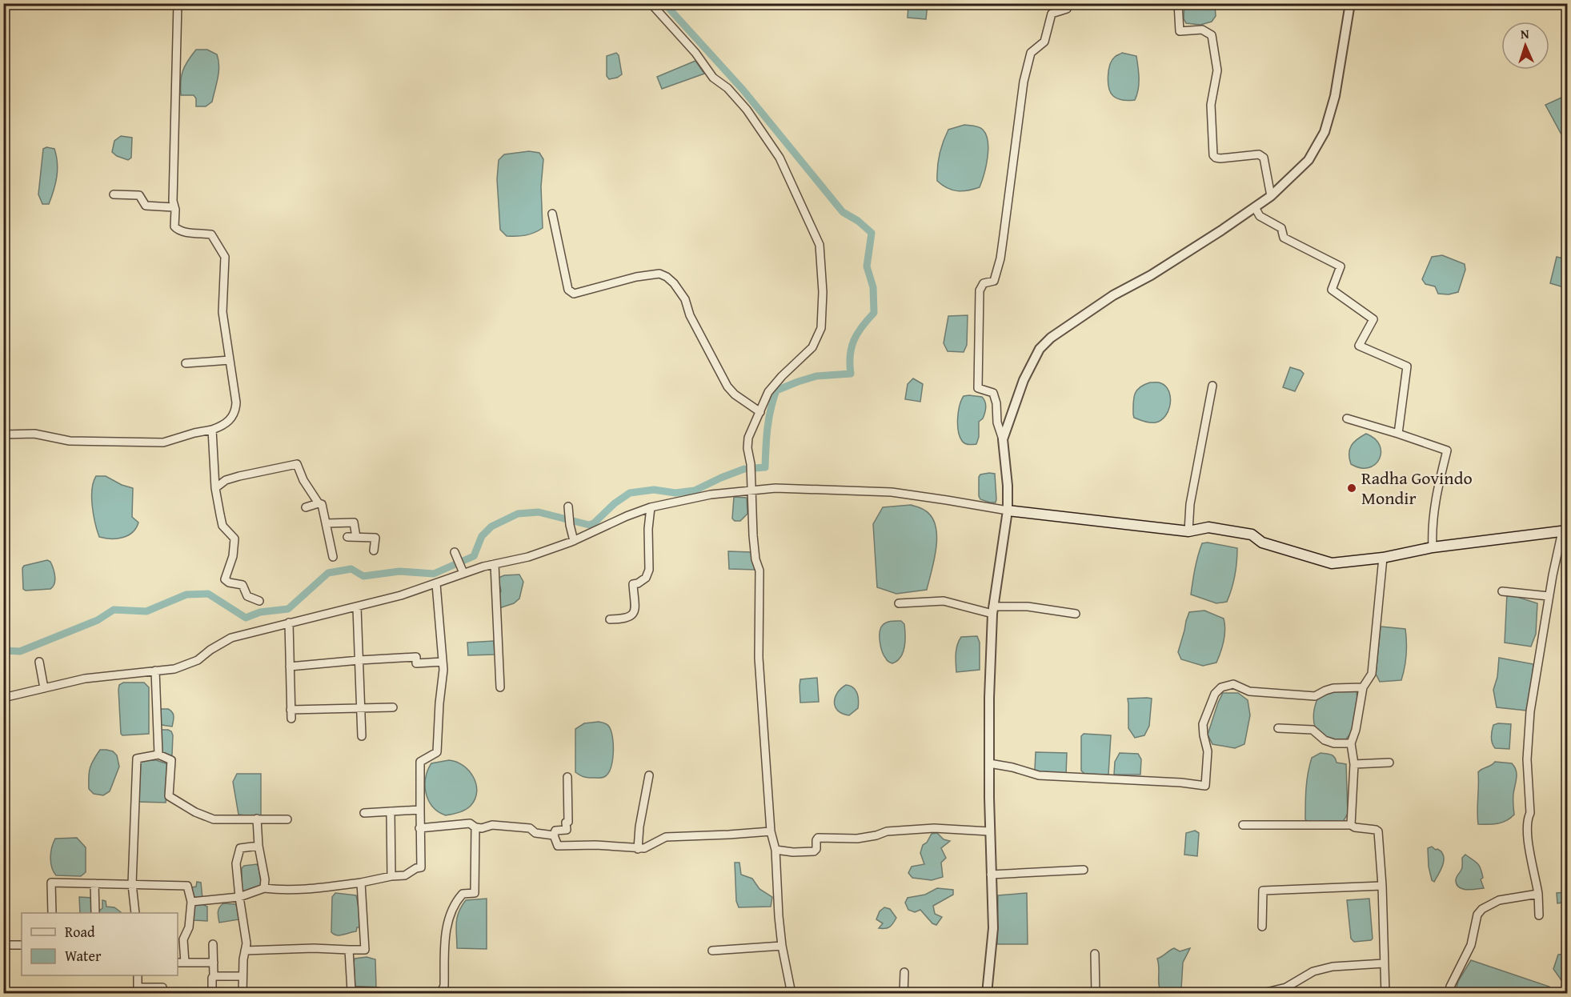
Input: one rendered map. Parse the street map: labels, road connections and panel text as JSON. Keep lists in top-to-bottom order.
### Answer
{
  "places": ["Radha Govindo Mondir"],
  "legend": ["Road", "Water"],
  "north": "top"
}
